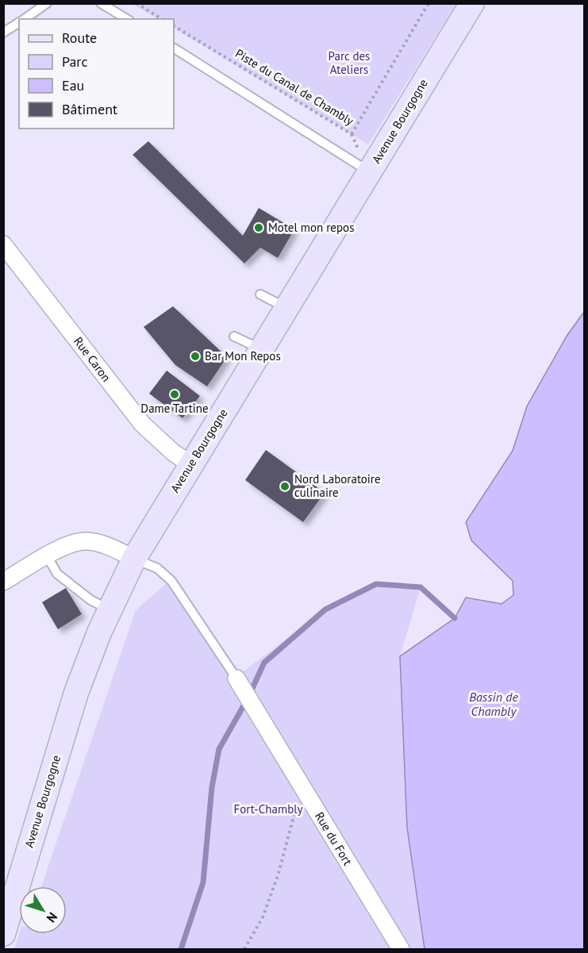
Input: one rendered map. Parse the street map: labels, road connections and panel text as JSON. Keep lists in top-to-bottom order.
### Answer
{
  "streets": {
    "street": ["Avenue Bourgogne", "Rue Caron", "Rue du Fort"],
    "path": ["Piste du Canal de Chambly"]
  },
  "crossings": [
    ["Avenue Bourgogne", "Rue Caron"]
  ],
  "water": ["Bassin de Chambly"],
  "parks": ["Parc des Ateliers", "Fort-Chambly"],
  "places": [
    "Motel mon repos",
    "Bar Mon Repos",
    "Dame Tartine",
    "Nord Laboratoire culinaire"
  ],
  "legend": [
    "Route",
    "Parc",
    "Eau",
    "Bâtiment"
  ],
  "north": "bottom right"
}
